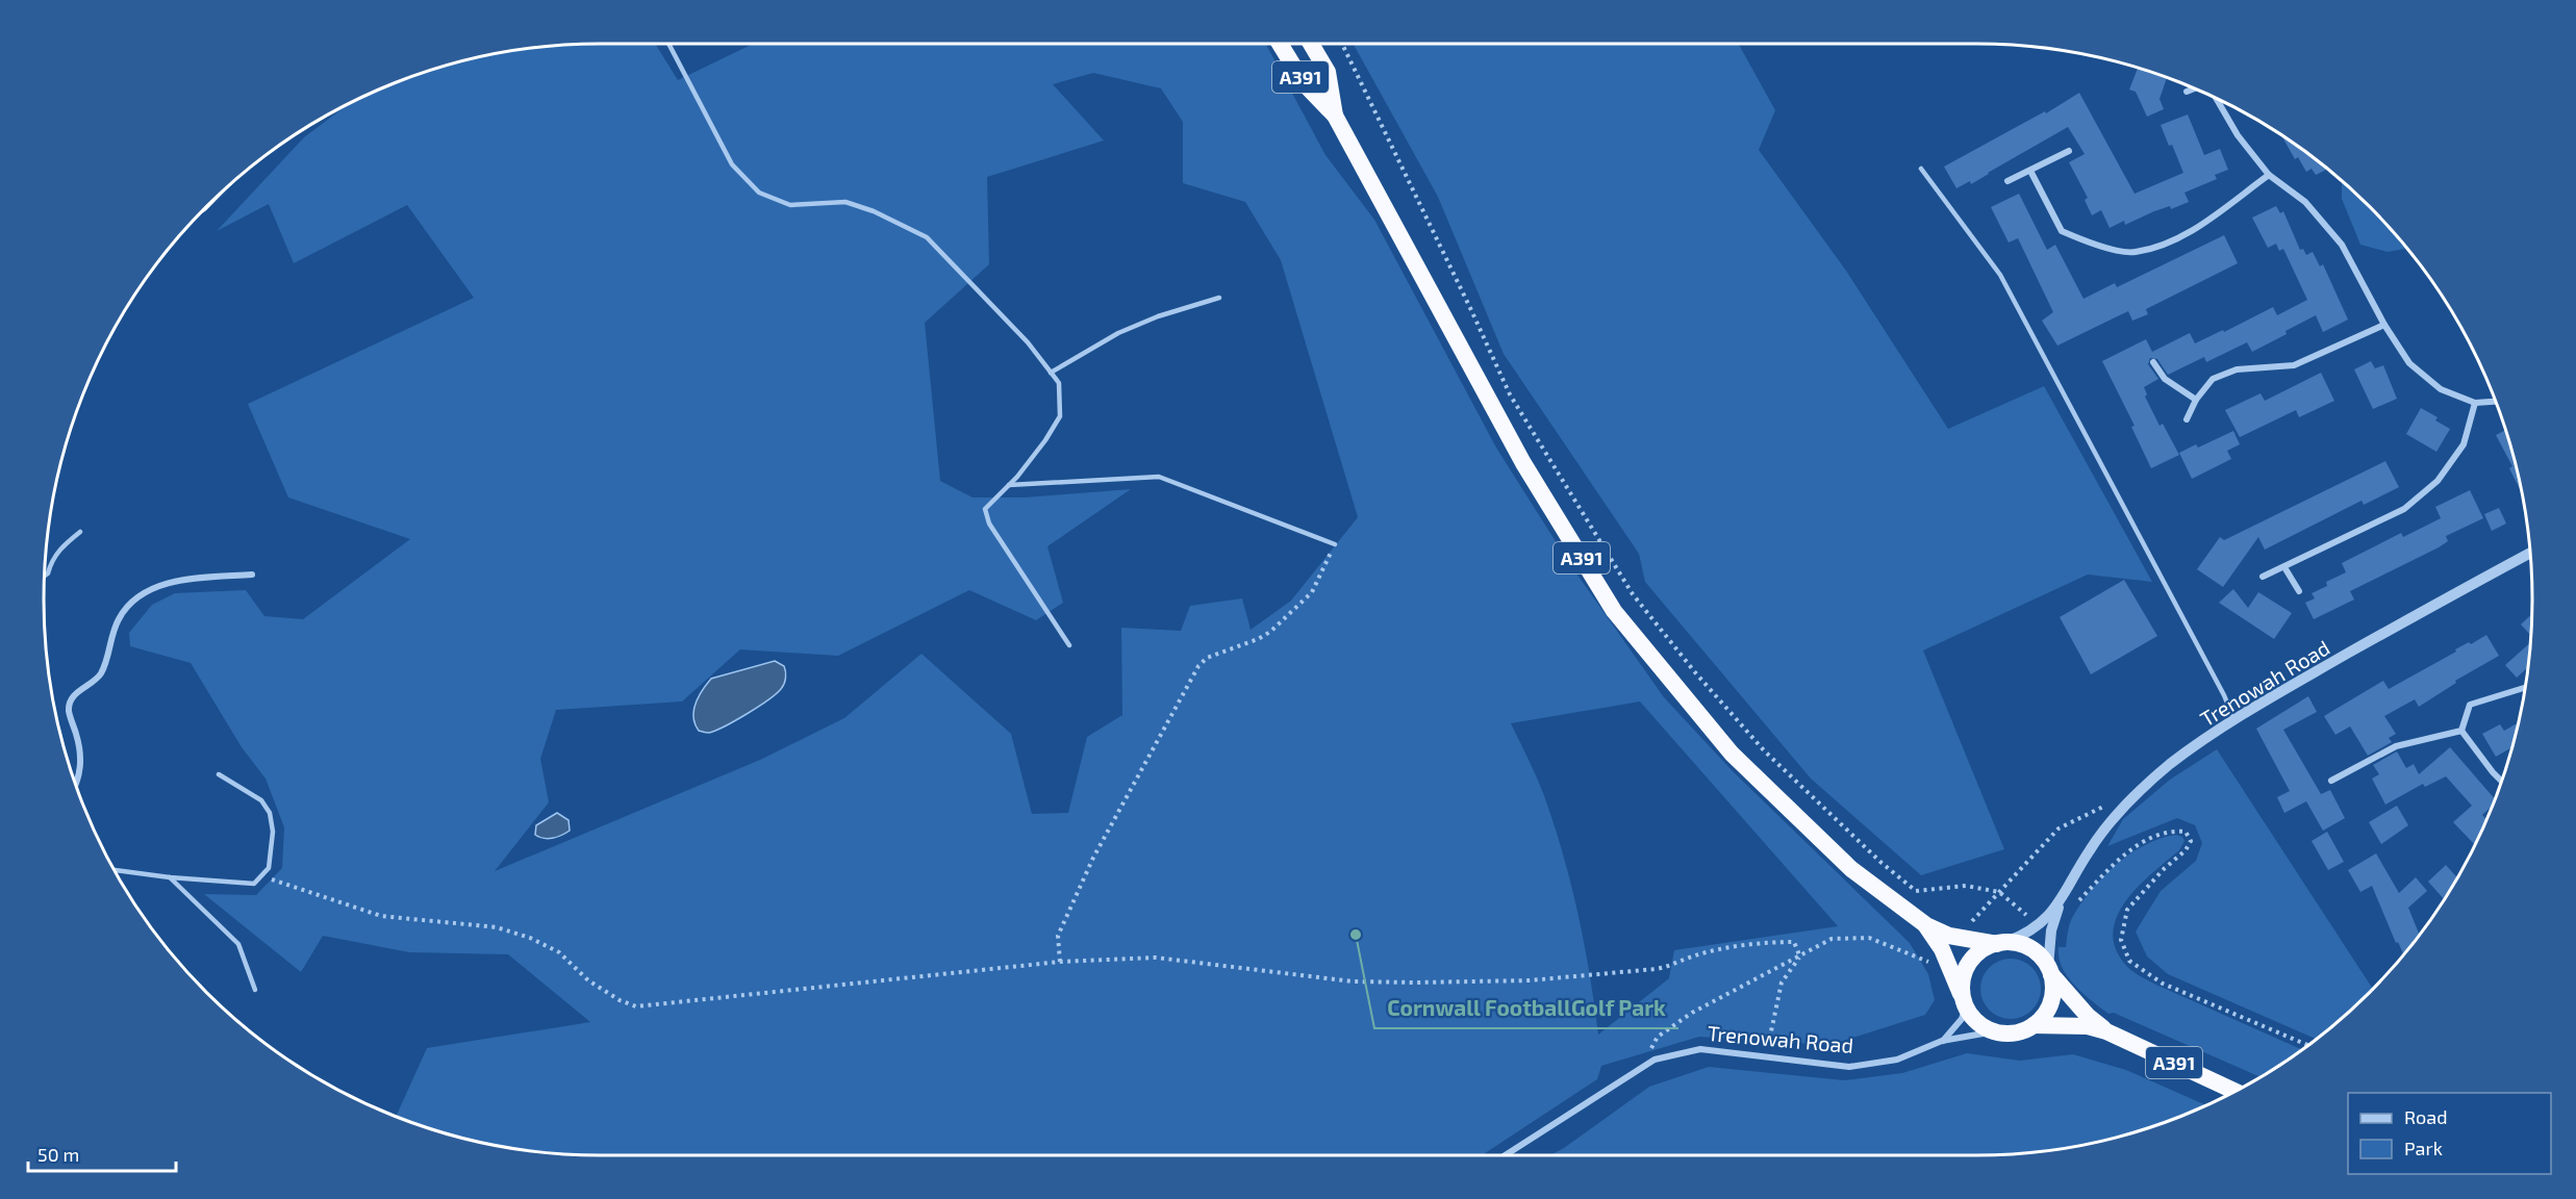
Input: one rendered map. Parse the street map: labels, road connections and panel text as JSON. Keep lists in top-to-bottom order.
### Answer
{
  "streets": {
    "highway": ["A391"],
    "street": ["Trenowah Road"]
  },
  "crossings": [
    ["A391", "Trenowah Road"]
  ],
  "places": ["Cornwall FootballGolf Park"],
  "legend": ["Road", "Park"],
  "scale_bar": "50 m"
}
